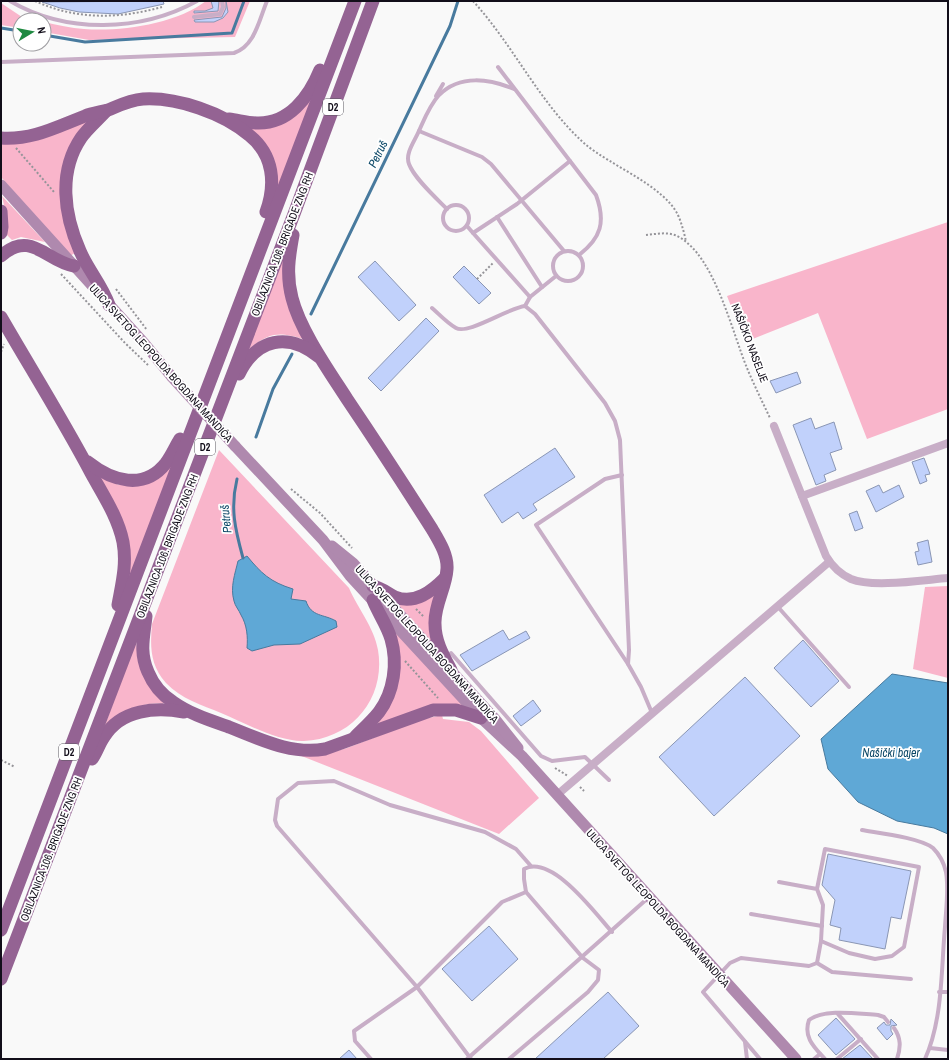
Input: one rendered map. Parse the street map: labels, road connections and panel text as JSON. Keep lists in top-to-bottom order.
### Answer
{
  "streets": {
    "highway": ["D2", "OBILAZNICA 106. BRIGADE ZNG RH"],
    "main road": ["ULICA SVETOG LEOPOLDA BOGDANA MANDIĆA"],
    "path": ["NAŠIČKO NASELJE"]
  },
  "water": ["Petruš", "Našički bajer"],
  "north": "right"
}
